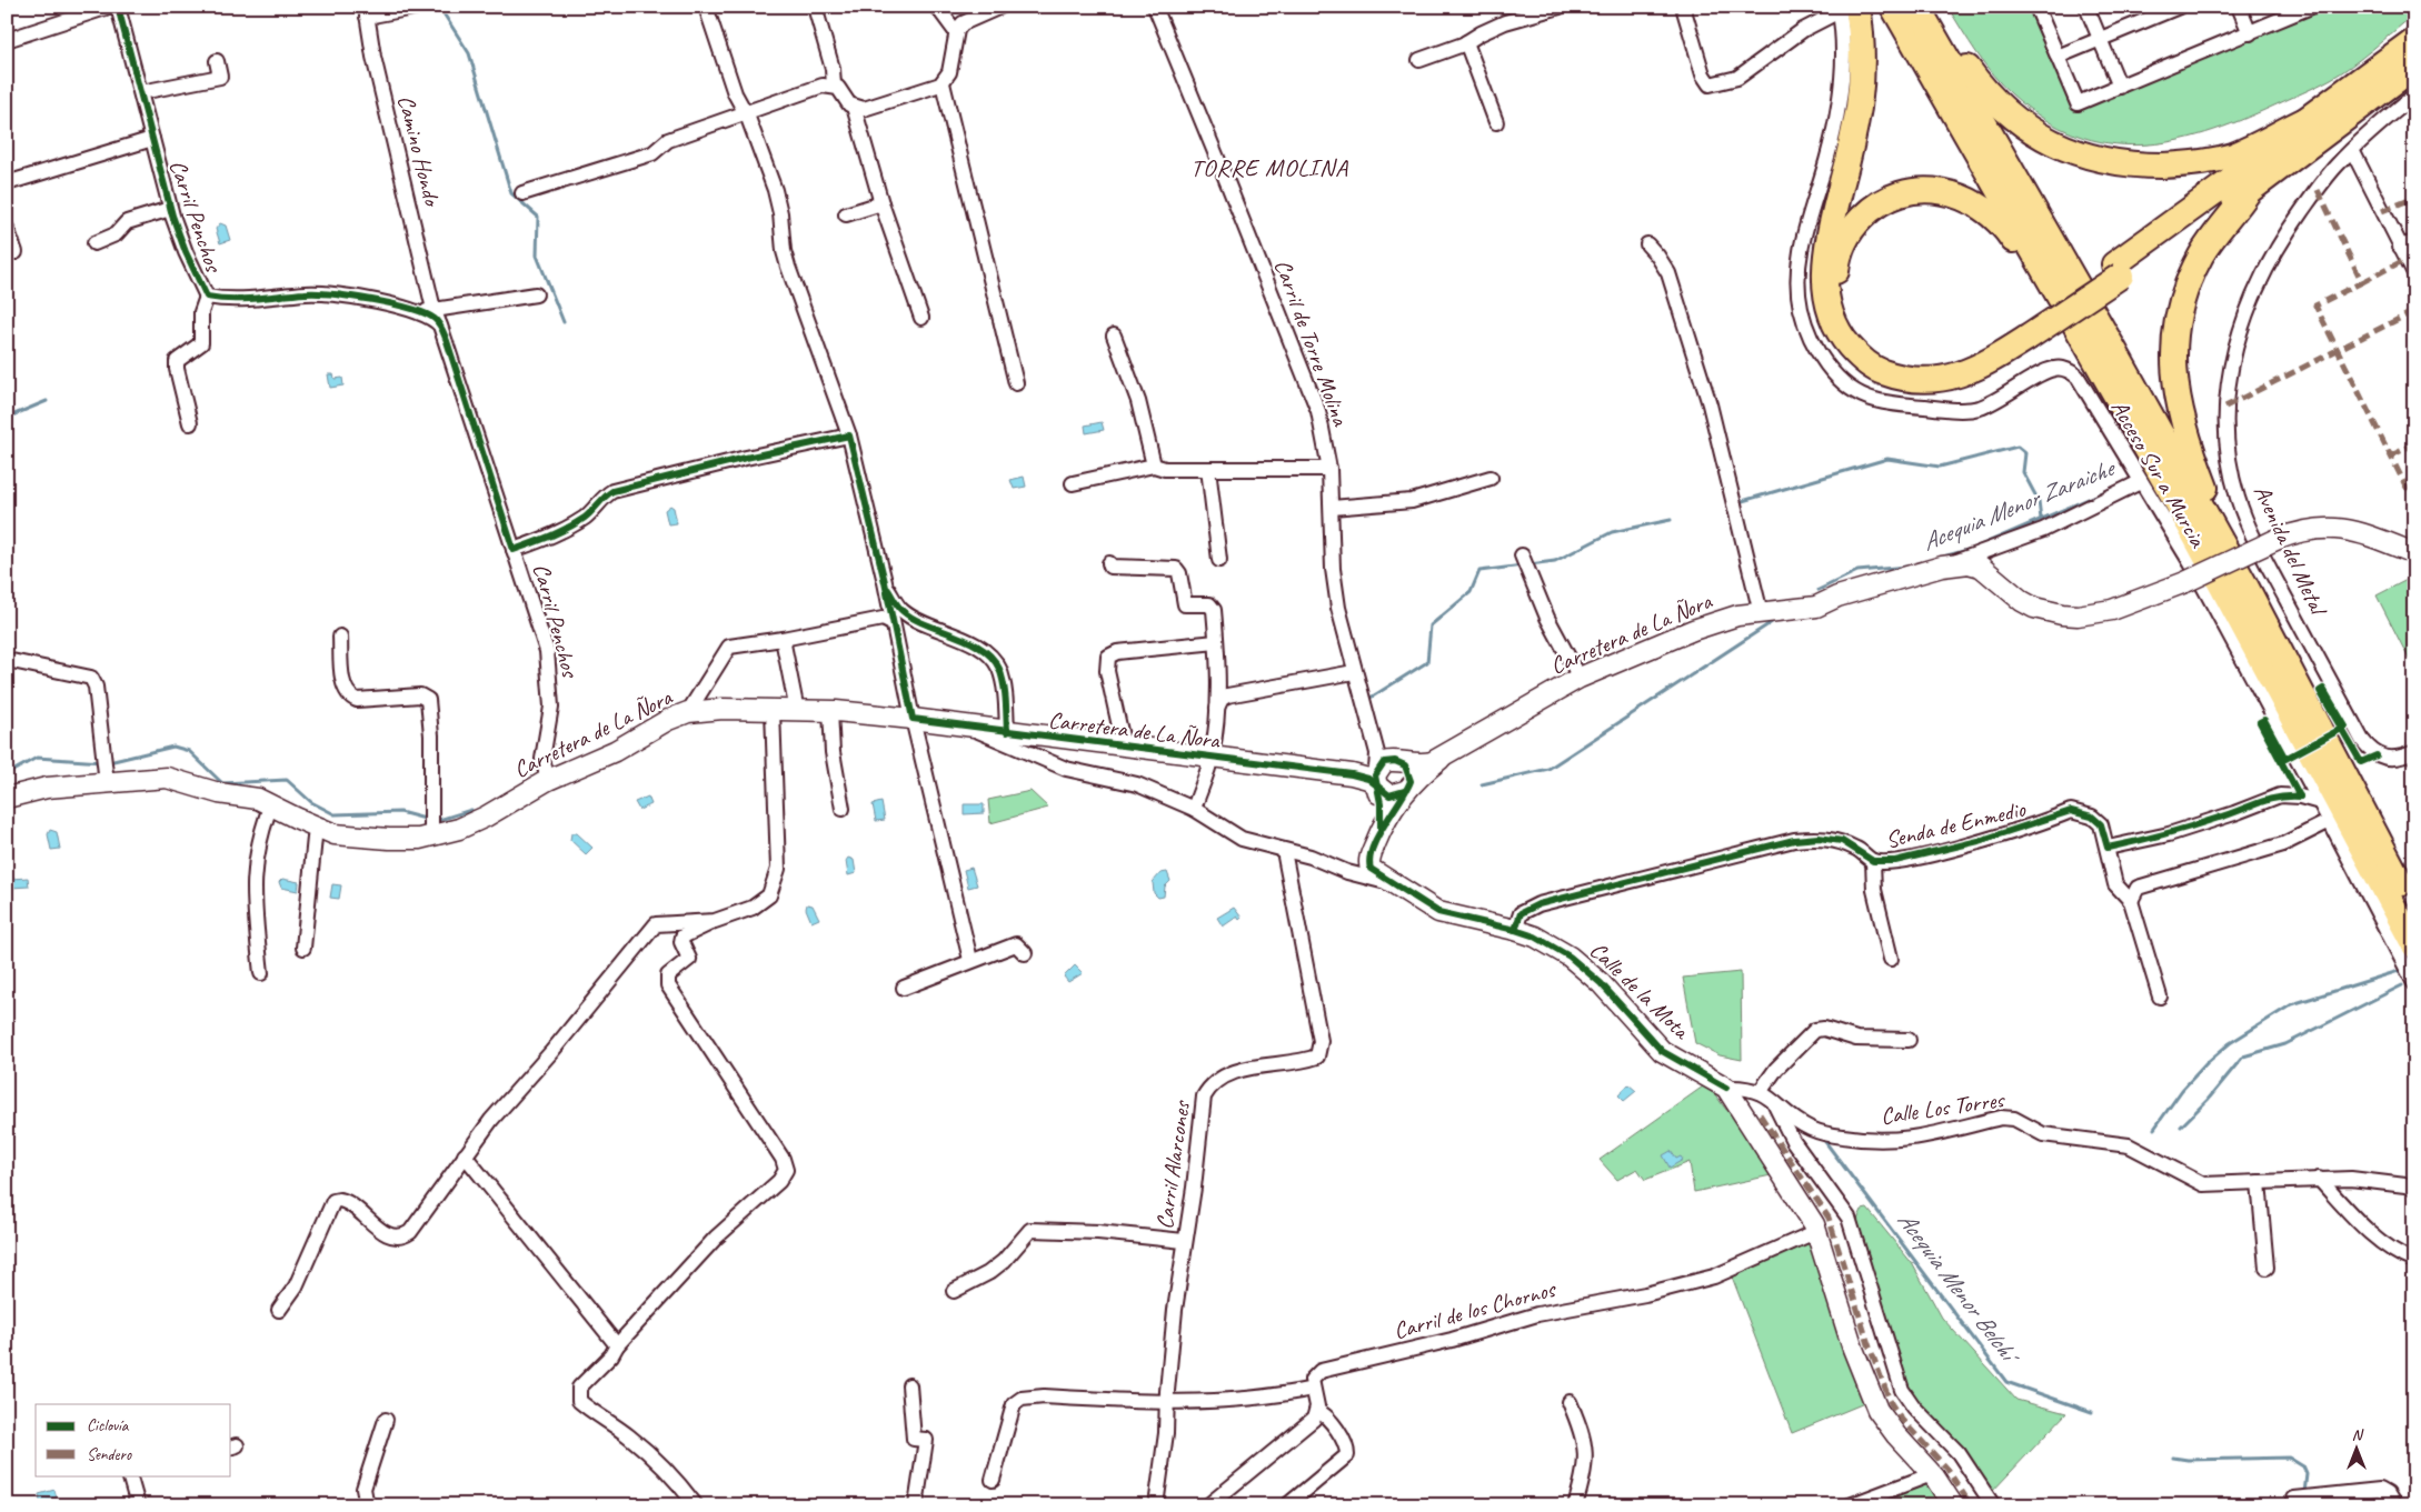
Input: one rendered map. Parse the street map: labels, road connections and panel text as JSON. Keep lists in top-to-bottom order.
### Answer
{
  "streets": {
    "highway": ["Acceso Sur a Murcia"],
    "main road": ["Carretera de La Ñora", "Calle de la Mota"],
    "street": [
      "Camino Hondo",
      "Carril Penchos",
      "Carril de Torre Molina",
      "Avenida del Metal",
      "Senda de Enmedio",
      "Calle Los Torres",
      "Carril Alarcones",
      "Carril de los Chornos"
    ]
  },
  "crossings": [
    ["Camino Hondo", "Carril Penchos"],
    ["Carril Penchos", "Carretera de La Ñora"],
    ["Carril de Torre Molina", "Carretera de La Ñora"],
    ["Senda de Enmedio", "Calle de la Mota"]
  ],
  "districts": ["TORRE MOLINA"],
  "water": ["Acequia Menor Zaraiche", "Acequia Menor Belchí"],
  "legend": ["Ciclovía", "Sendero"],
  "north": "top"
}
